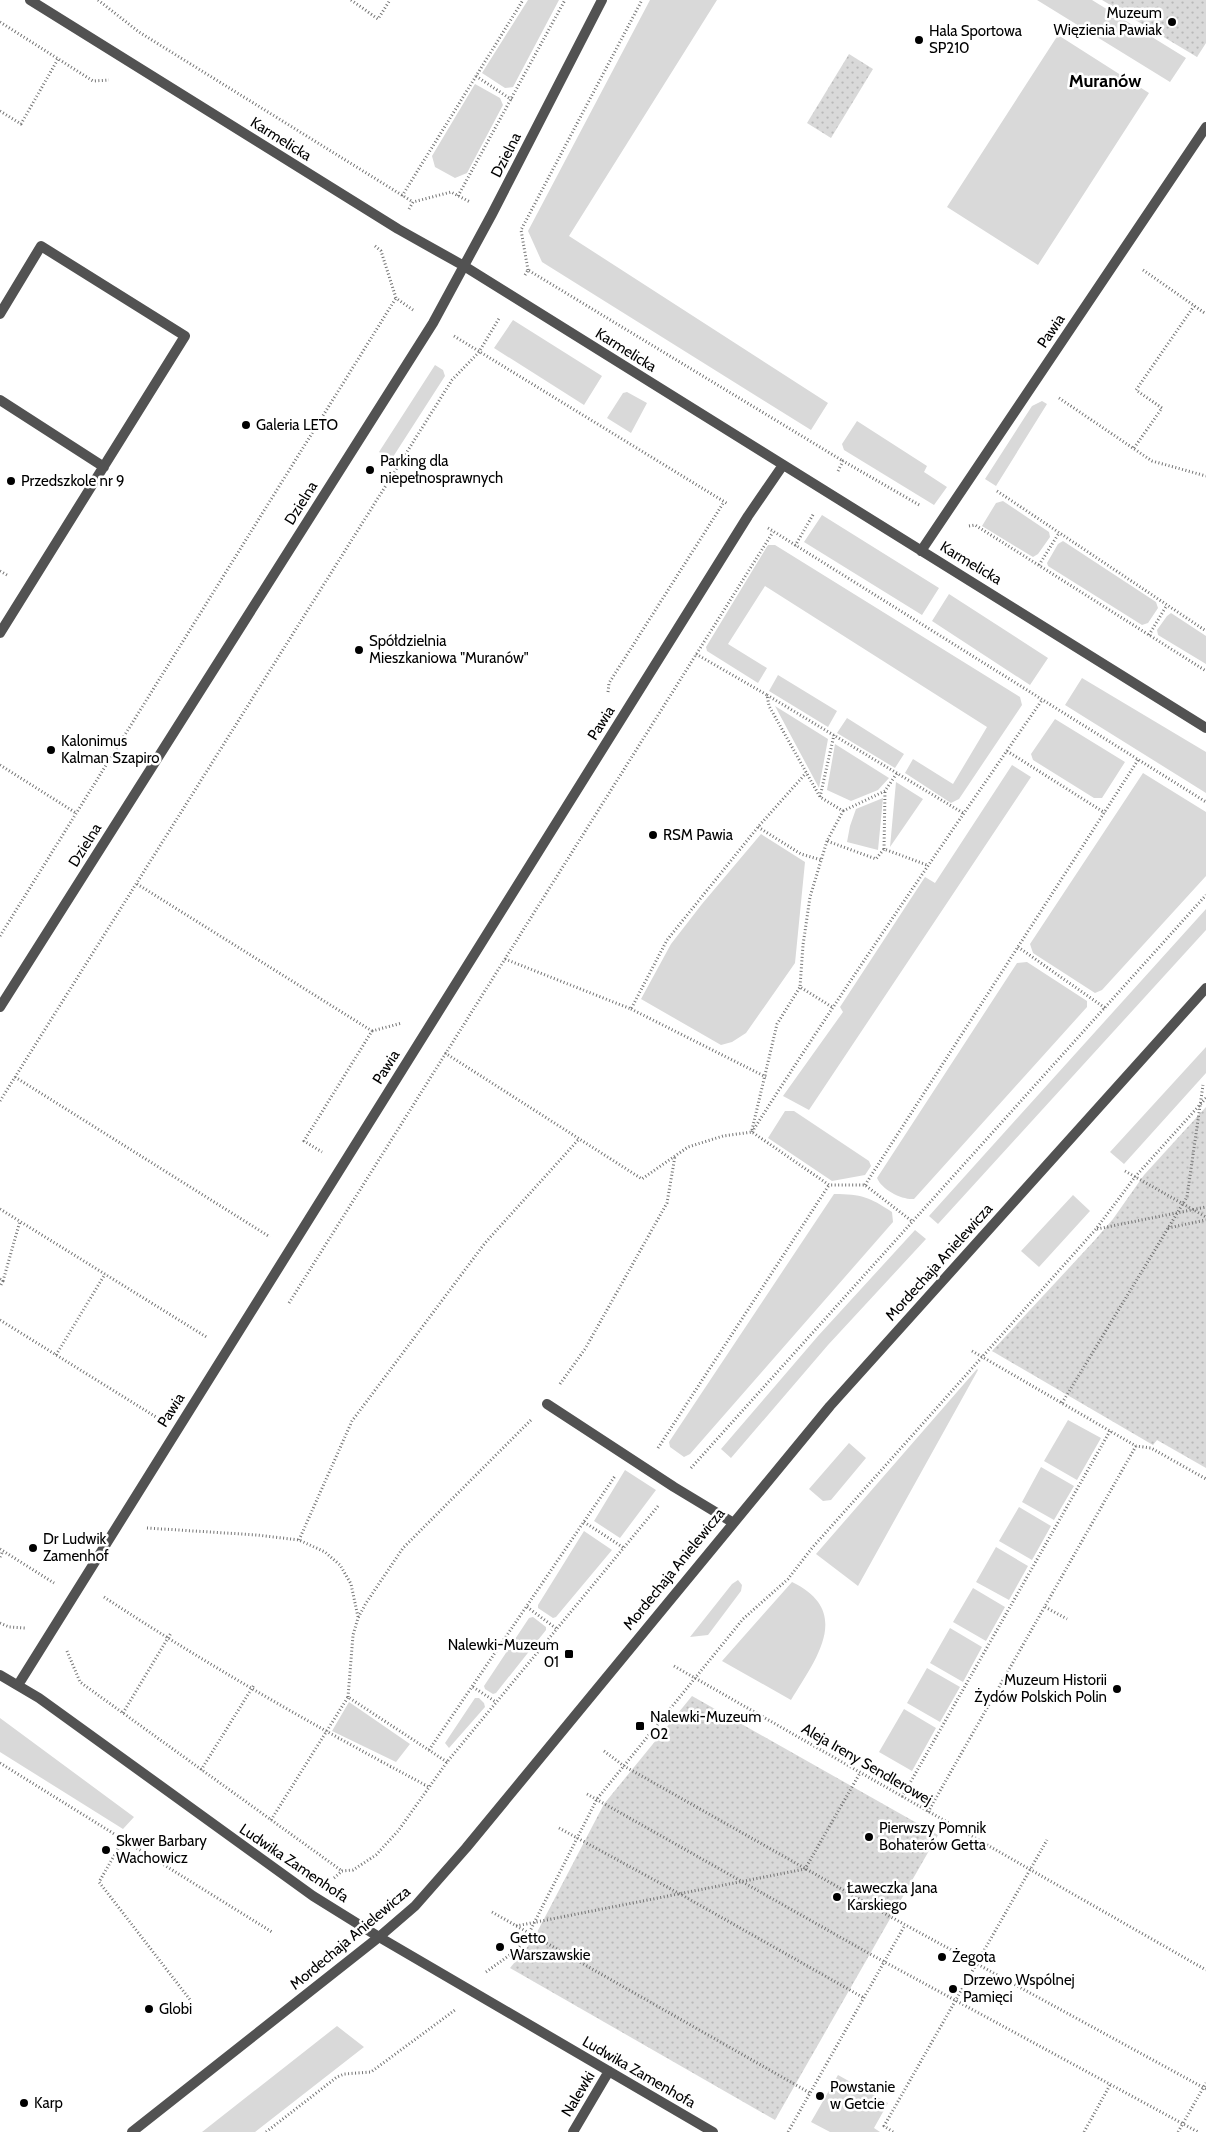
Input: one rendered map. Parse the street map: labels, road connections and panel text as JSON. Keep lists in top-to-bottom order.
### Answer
{
  "streets": {
    "street": [
      "Karmelicka",
      "Dzielna",
      "Pawia",
      "Mordechaja Anielewicza",
      "Ludwika Zamenhofa",
      "Nalewki"
    ],
    "path": ["Aleja Ireny Sendlerowej"]
  },
  "crossings": [
    ["Karmelicka", "Dzielna"],
    ["Karmelicka", "Pawia"],
    ["Pawia", "Ludwika Zamenhofa"],
    ["Mordechaja Anielewicza", "Ludwika Zamenhofa"],
    ["Ludwika Zamenhofa", "Nalewki"]
  ],
  "districts": ["Muranów"],
  "places": {
    "other": [
      "Muzeum Więzienia Pawiak",
      "Hala Sportowa SP210",
      "Galeria LETO",
      "Parking dla niepełnosprawnych",
      "Przedszkole nr 9",
      "Spółdzielnia Mieszkaniowa \"Muranów\"",
      "Kalonimus Kalman Szapiro",
      "RSM Pawia",
      "Dr Ludwik Zamenhof",
      "Muzeum Historii Żydów Polskich Polin",
      "Pierwszy Pomnik Bohaterów Getta",
      "Skwer Barbary Wachowicz",
      "Ławeczka Jana Karskiego",
      "Getto Warszawskie",
      "Żegota",
      "Drzewo Wspólnej Pamięci",
      "Globi",
      "Powstanie w Getcie",
      "Karp"
    ],
    "transit": ["Nalewki-Muzeum 01", "Nalewki-Muzeum 02"]
  }
}
